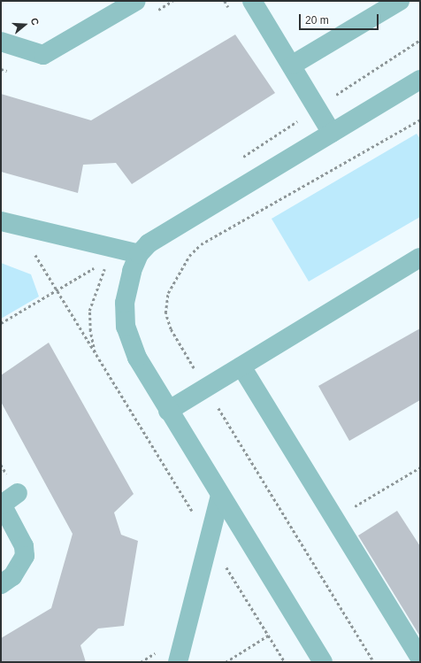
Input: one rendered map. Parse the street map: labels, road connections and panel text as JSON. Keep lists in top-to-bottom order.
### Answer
{
  "scale_bar": "20 m",
  "north": "right"
}
